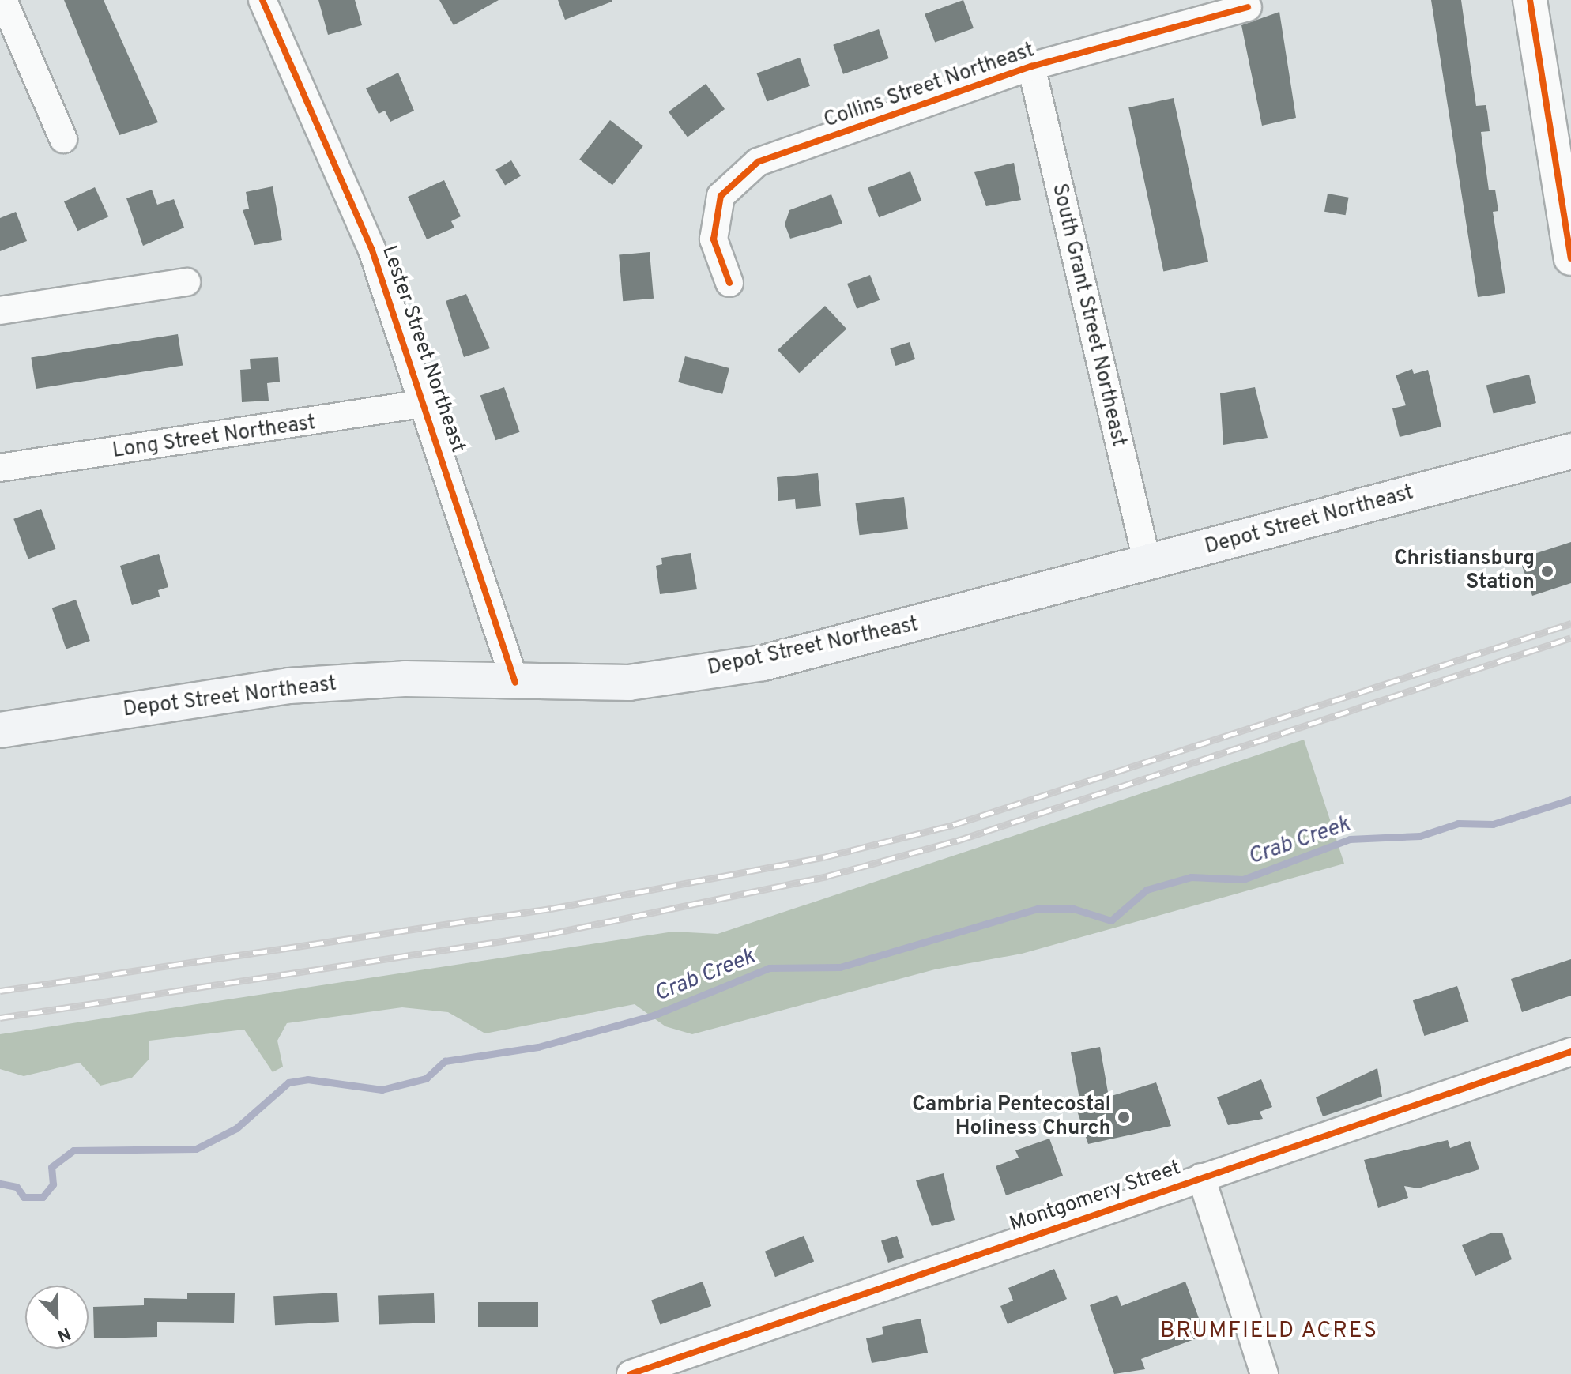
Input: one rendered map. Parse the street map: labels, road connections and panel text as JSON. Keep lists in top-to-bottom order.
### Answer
{
  "streets": {
    "main road": ["Depot Street Northeast"],
    "street": [
      "Collins Street Northeast",
      "South Grant Street Northeast",
      "Lester Street Northeast",
      "Long Street Northeast",
      "Montgomery Street"
    ]
  },
  "crossings": [
    ["Collins Street Northeast", "South Grant Street Northeast"],
    ["South Grant Street Northeast", "Depot Street Northeast"],
    ["Lester Street Northeast", "Long Street Northeast"],
    ["Lester Street Northeast", "Depot Street Northeast"]
  ],
  "districts": ["BRUMFIELD ACRES"],
  "water": ["Crab Creek"],
  "places": ["Christiansburg Station", "Cambria Pentecostal Holiness Church"],
  "north": "bottom"
}
